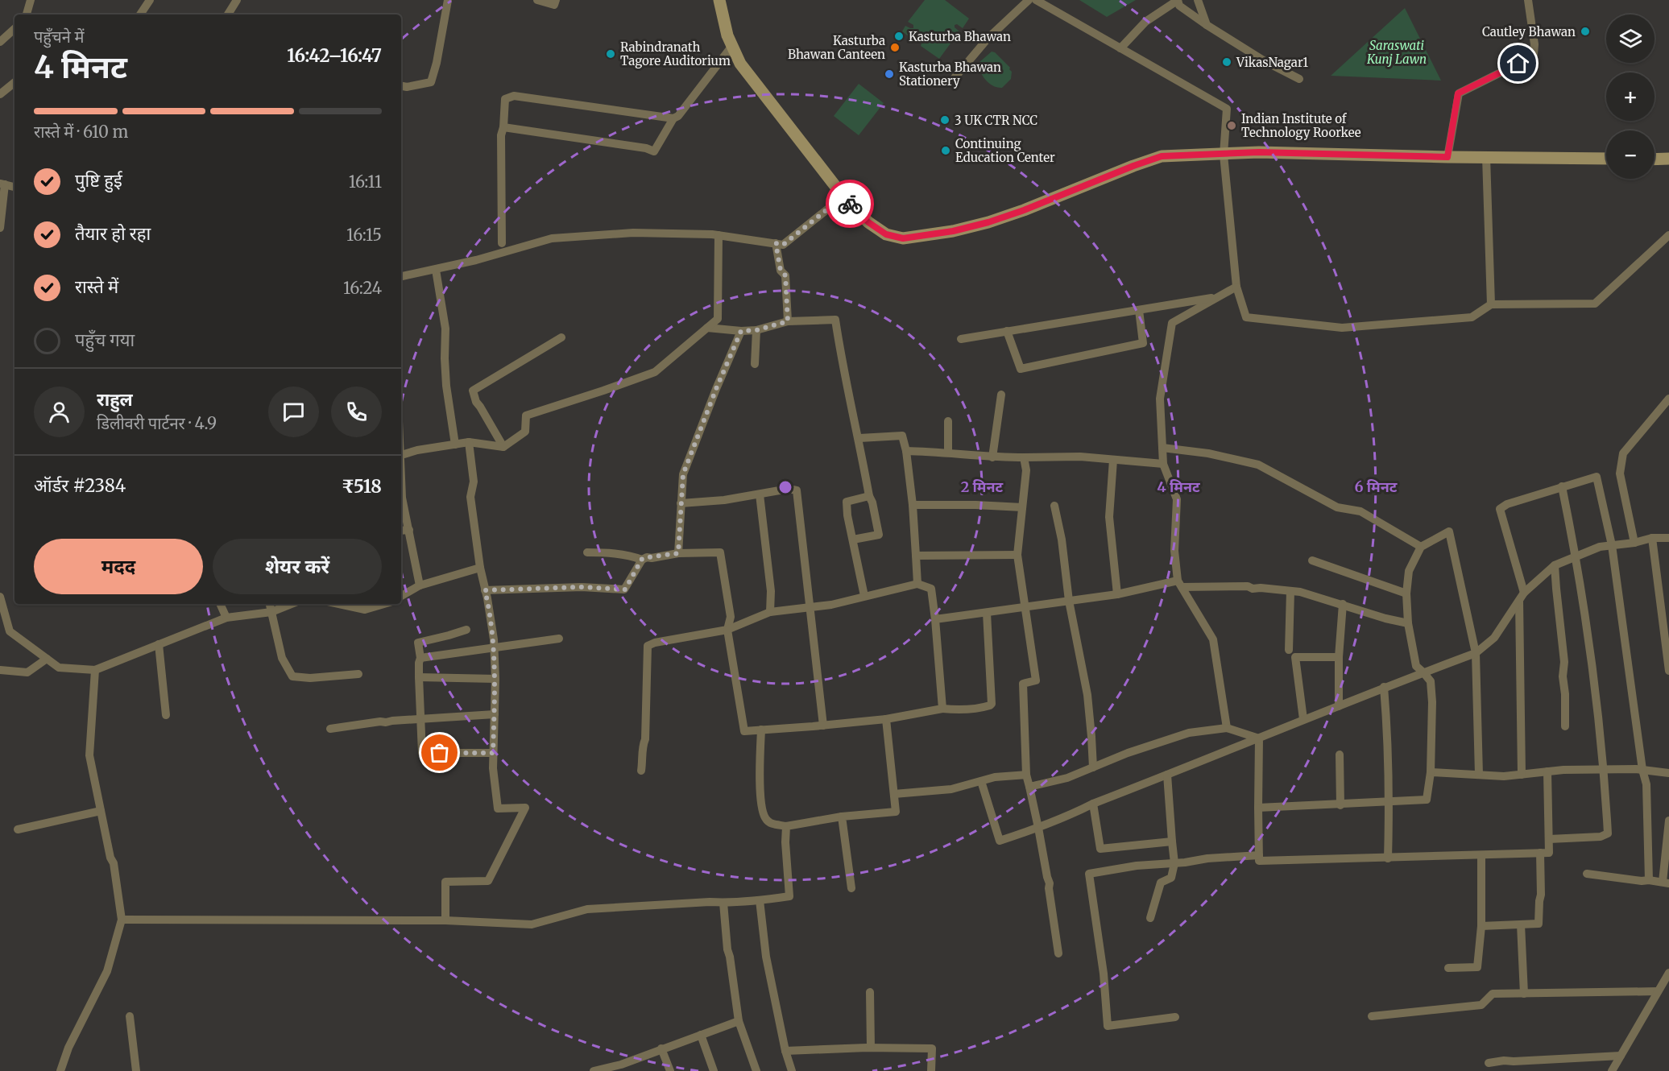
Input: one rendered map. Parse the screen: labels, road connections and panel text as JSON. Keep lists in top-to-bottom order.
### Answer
{
  "parks": ["Saraswati Kunj Lawn"],
  "places": [
    "Cautley Bhawan",
    "Kasturba Bhawan",
    "Kasturba Bhawan Canteen",
    "Rabindranath Tagore Auditorium",
    "VikasNagar1",
    "Kasturba Bhawan Stationery",
    "3 UK CTR NCC",
    "Indian Institute of Technology Roorkee",
    "Continuing Education Center"
  ],
  "page": {
    "map_buttons": ["+", "−"],
    "heading": ["4 मिनट", "पहुँचने में", "16:42–16:47"],
    "panel": [
      "राहुल",
      "डिलीवरी पार्टनर · 4.9",
      "ऑर्डर #2384",
      "₹518"
    ],
    "bar": "रास्ते में · 610 m",
    "list": [
      ["पुष्टि हुई", "16:11"],
      ["तैयार हो रहा", "16:15"],
      ["रास्ते में", "16:24"],
      "पहुँच गया"
    ],
    "buttons": ["मदद", "शेयर करें"]
  },
  "rings": ["2 मिनट", "4 मिनट", "6 मिनट"]
}
